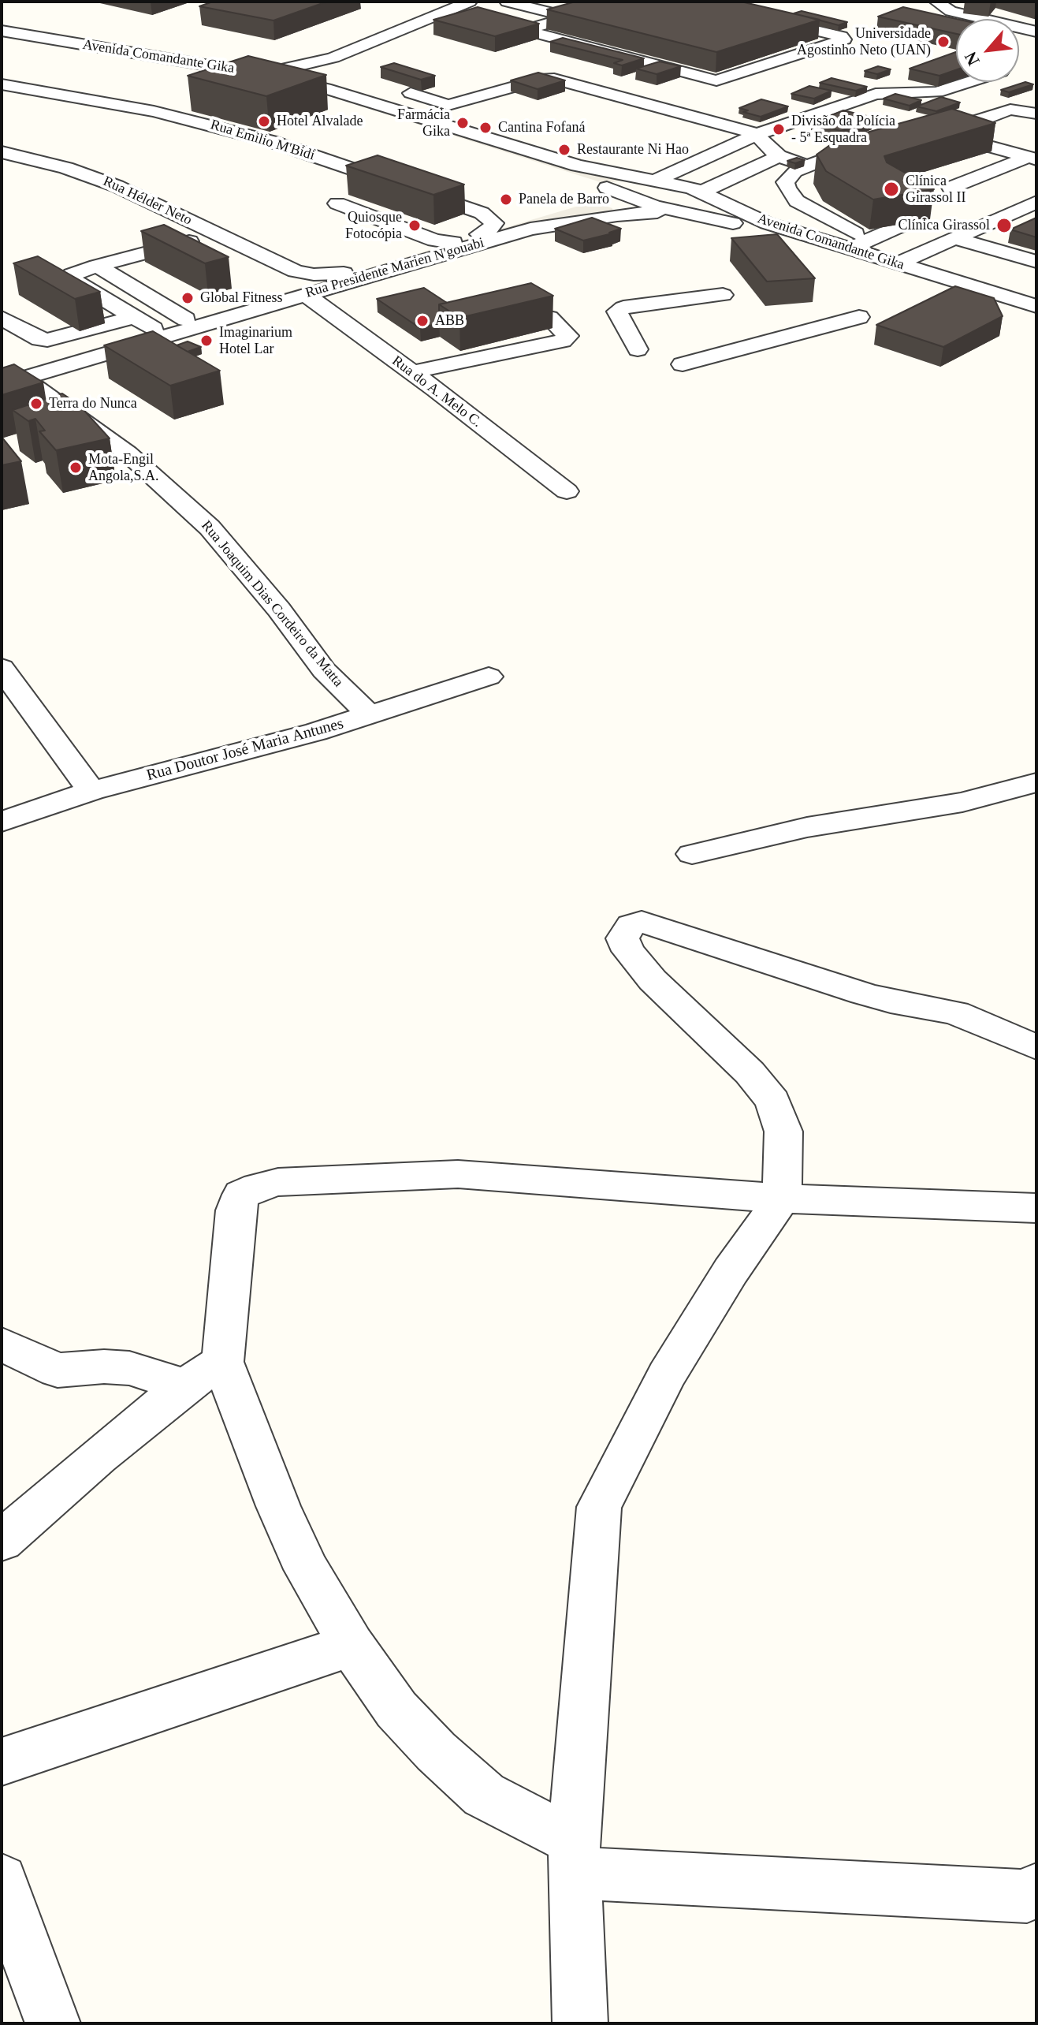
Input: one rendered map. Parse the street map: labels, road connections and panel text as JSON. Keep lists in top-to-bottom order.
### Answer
{
  "streets": {
    "street": [
      "Avenida Comandante Gika",
      "Rua Emilio M'Bidi",
      "Rua Hélder Neto",
      "Rua Presidente Marien N'gouabi",
      "Rua do A. Melo C.",
      "Rua Joaquim Dias Cordeiro da Matta",
      "Rua Doutor José Maria Antunes"
    ]
  },
  "crossings": [
    ["Avenida Comandante Gika", "Rua Presidente Marien N'gouabi"],
    ["Rua Emilio M'Bidi", "Rua Presidente Marien N'gouabi"],
    ["Rua Hélder Neto", "Rua Presidente Marien N'gouabi"],
    ["Rua Presidente Marien N'gouabi", "Rua do A. Melo C."],
    ["Rua Presidente Marien N'gouabi", "Rua Joaquim Dias Cordeiro da Matta"],
    ["Rua Joaquim Dias Cordeiro da Matta", "Rua Doutor José Maria Antunes"]
  ],
  "places": [
    "Universidade Agostinho Neto (UAN)",
    "Hotel Alvalade",
    "Farmácia Gika",
    "Cantina Fofaná",
    "Divisão da Polícia - 5ª Esquadra",
    "Restaurante Ni Hao",
    "Clínica Girassol II",
    "Panela de Barro",
    "Quiosque Fotocópia",
    "Clínica Girassol",
    "Global Fitness",
    "ABB",
    "Imaginarium Hotel Lar",
    "Terra do Nunca",
    "Mota-Engil Angola,S.A."
  ],
  "north": "bottom left"
}
